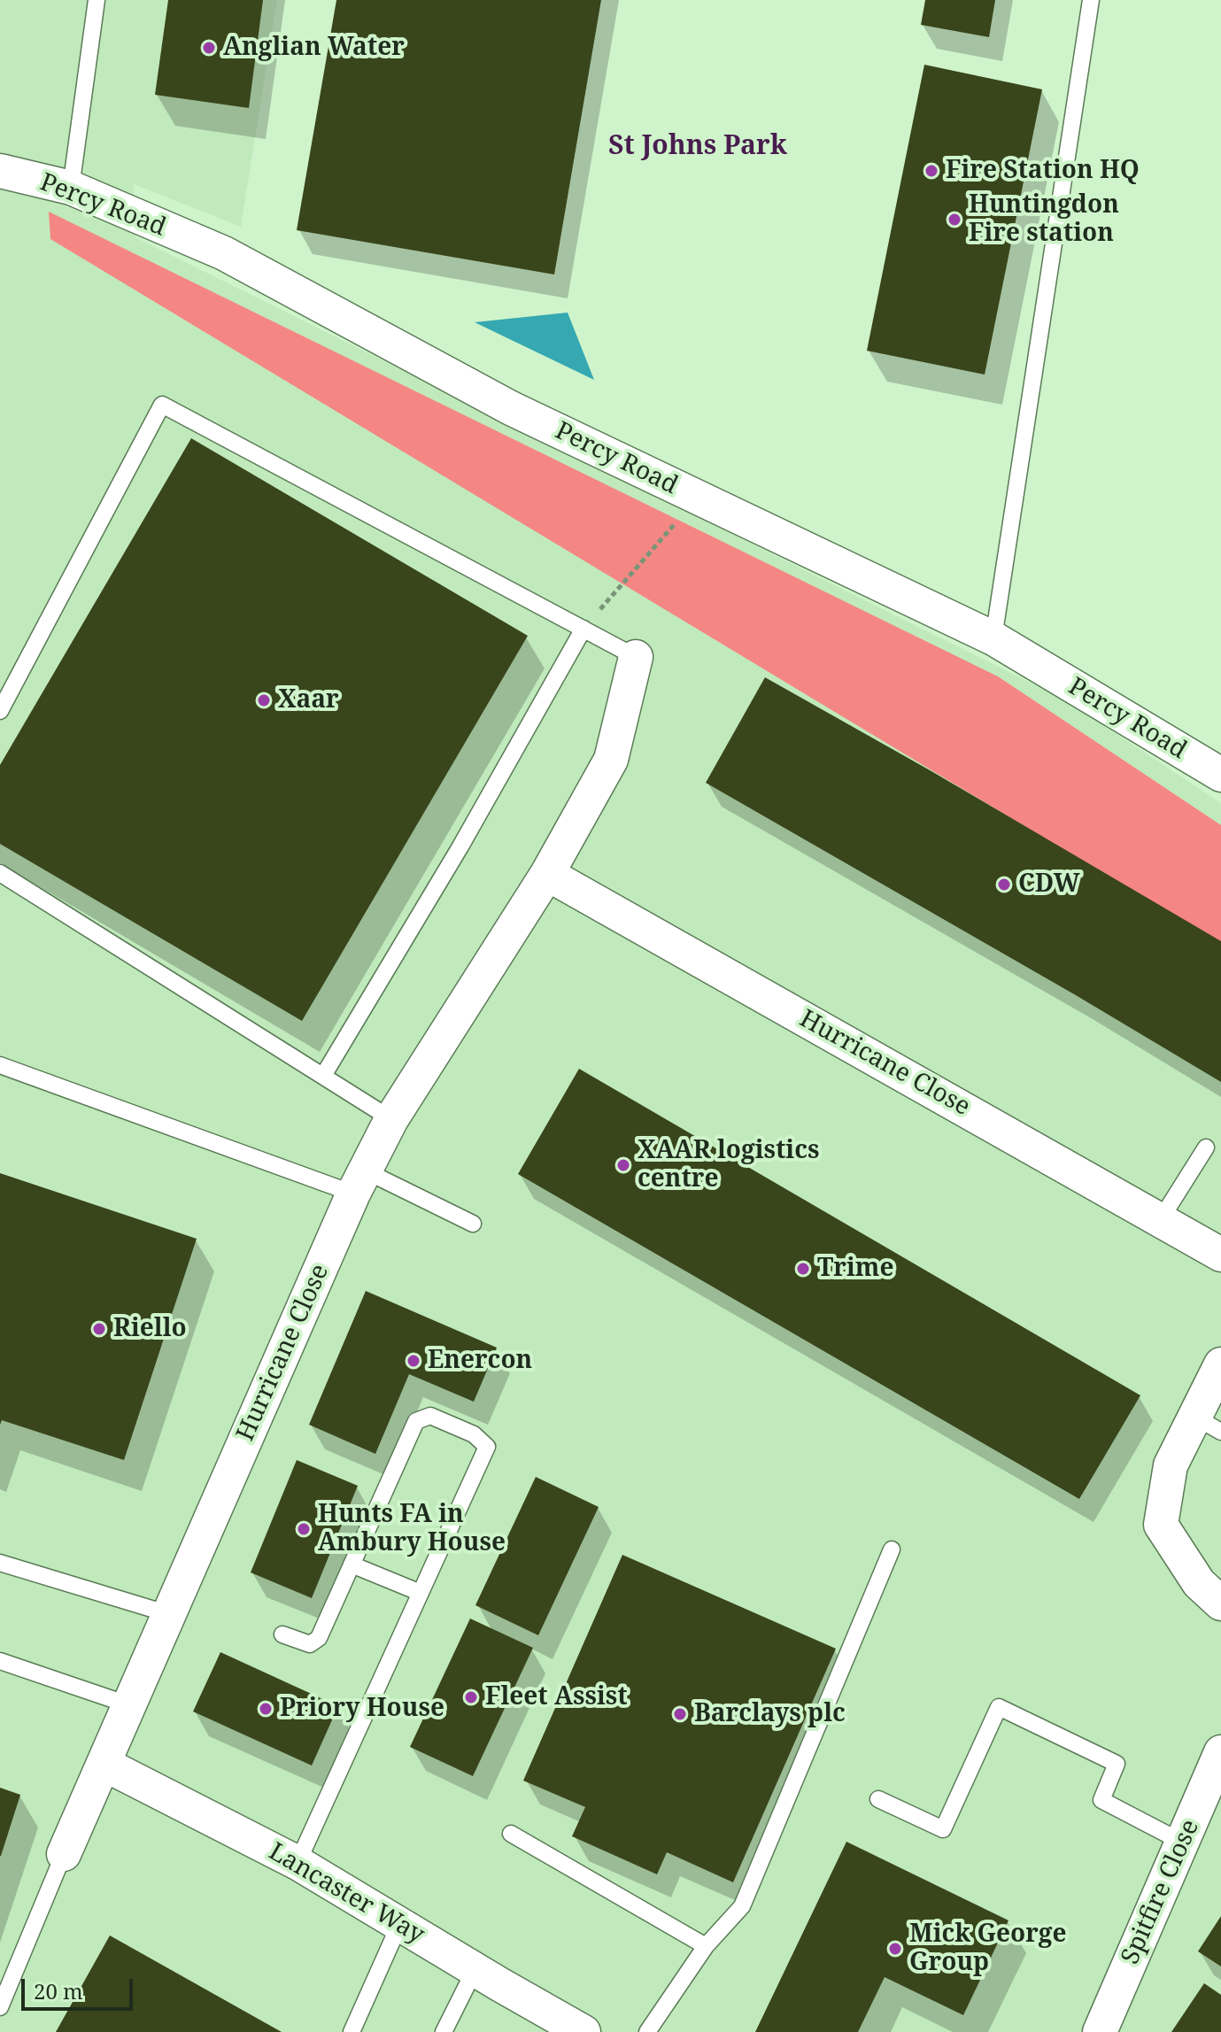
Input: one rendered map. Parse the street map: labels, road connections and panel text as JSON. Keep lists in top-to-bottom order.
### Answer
{
  "streets": {
    "street": [
      "Percy Road",
      "Hurricane Close",
      "Spitfire Close",
      "Lancaster Way"
    ]
  },
  "crossings": [
    ["Hurricane Close", "Lancaster Way"]
  ],
  "districts": ["St Johns Park"],
  "places": [
    "Anglian Water",
    "Fire Station HQ",
    "Huntingdon Fire station",
    "Xaar",
    "CDW",
    "XAAR logistics centre",
    "Trime",
    "Riello",
    "Enercon",
    "Hunts FA in Ambury House",
    "Fleet Assist",
    "Priory House",
    "Barclays plc",
    "Mick George Group"
  ],
  "scale_bar": "20 m"
}
